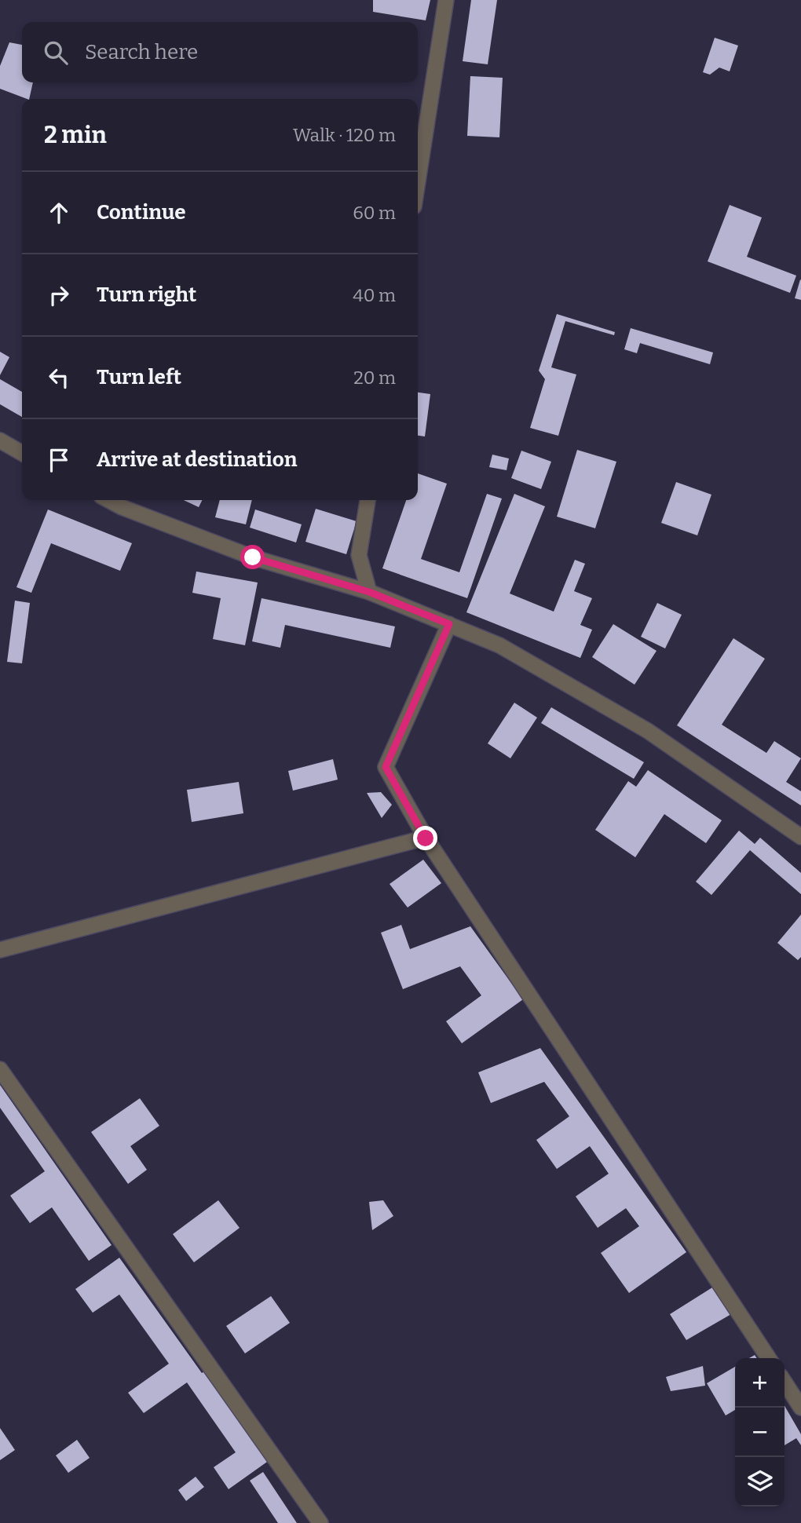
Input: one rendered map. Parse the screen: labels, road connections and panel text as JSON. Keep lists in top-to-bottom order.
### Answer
{
  "page": {
    "search": "Search here",
    "heading": ["2 min", "Walk · 120 m"],
    "list": [
      ["Continue", "60 m"],
      ["Turn right", "40 m"],
      ["Turn left", "20 m"],
      "Arrive at destination"
    ],
    "map_buttons": ["+", "−"]
  }
}
